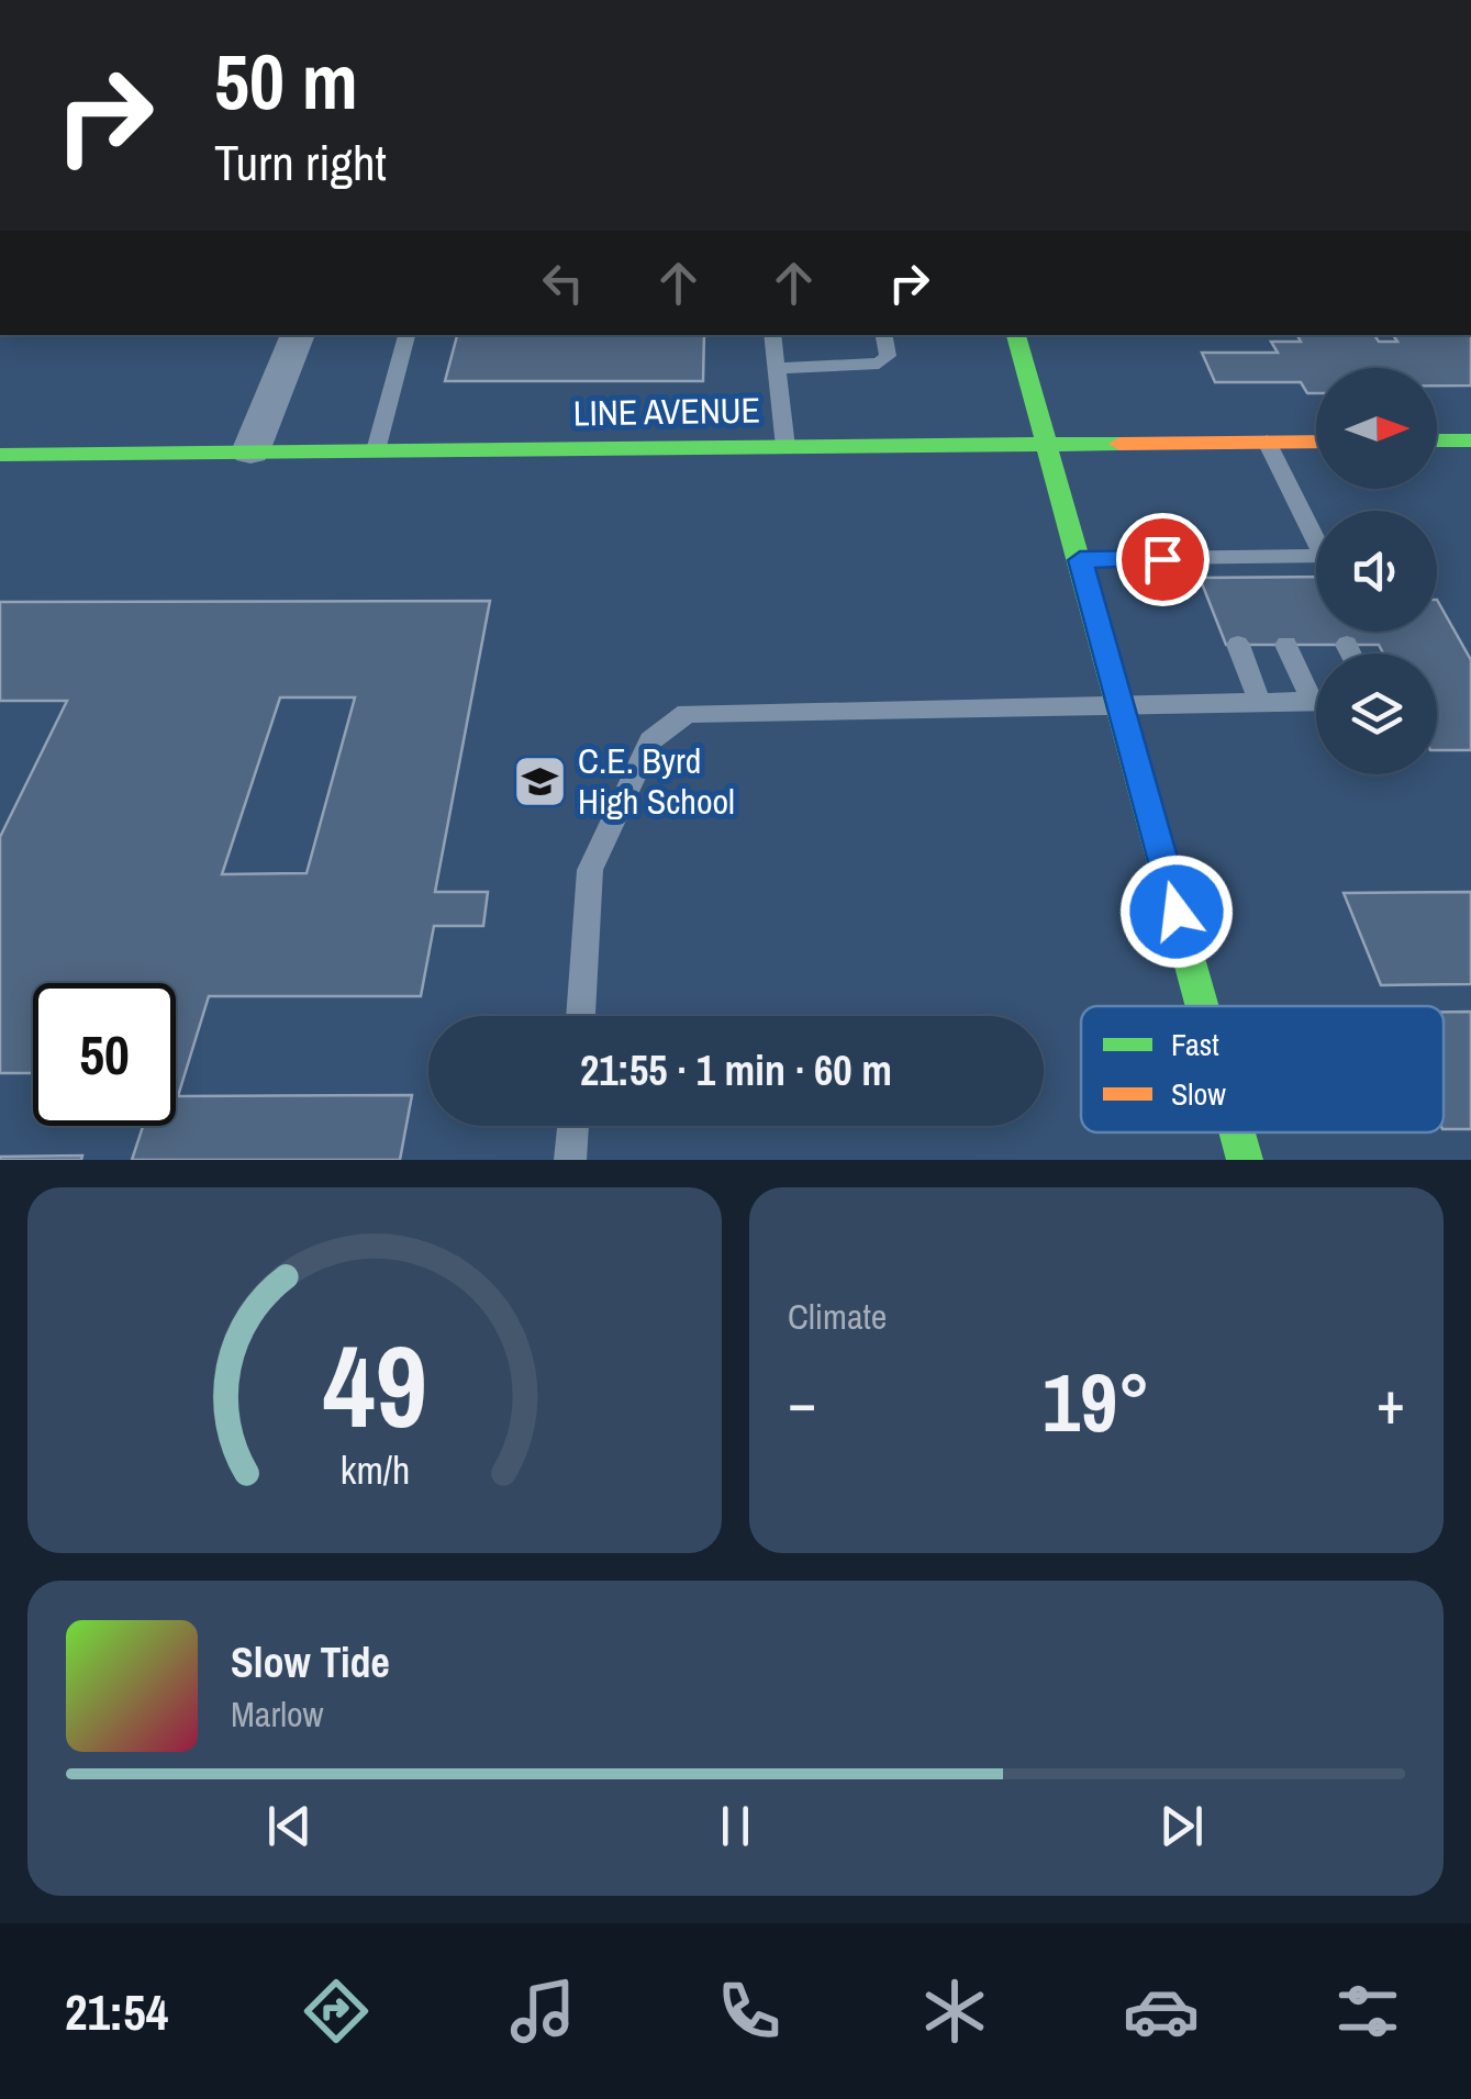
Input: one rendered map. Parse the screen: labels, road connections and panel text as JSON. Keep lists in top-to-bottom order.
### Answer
{
  "streets": {
    "main road": ["LINE AVENUE"]
  },
  "places": {
    "school or university": ["C.E. Byrd High School"]
  },
  "legend": ["Fast", "Slow"],
  "north": "right",
  "page": {
    "turn": ["50 m", "Turn right"],
    "limit": "50",
    "trip": "21:55 · 1 min · 60 m",
    "tile": "Climate",
    "heat": ["−", "19°", "+"],
    "song": ["Slow Tide", "Marlow"],
    "tabs": "21:54",
    "gauge": ["49", "km/h"]
  }
}
